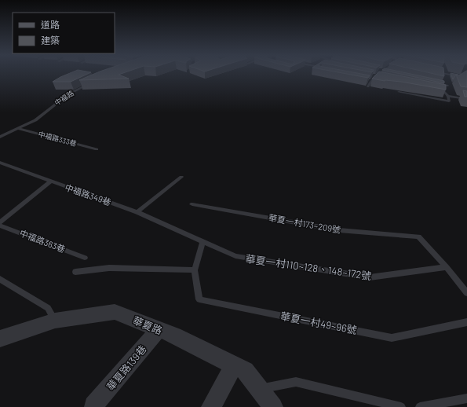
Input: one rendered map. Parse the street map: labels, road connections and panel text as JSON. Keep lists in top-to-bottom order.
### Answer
{
  "streets": {
    "street": ["華夏路", "華夏路139巷"],
    "lane": [
      "中福路",
      "中福路333巷",
      "中福路349巷",
      "華夏一村173~209號",
      "中福路363巷",
      "華夏一村110~128、148~172號",
      "華夏一村49~96號"
    ]
  },
  "crossings": [
    ["中福路", "中福路333巷"],
    ["中福路349巷", "華夏一村110~128、148~172號"],
    ["華夏一村173~209號", "華夏一村110~128、148~172號"],
    ["華夏路", "華夏路139巷"]
  ],
  "legend": ["道路", "建築"]
}
